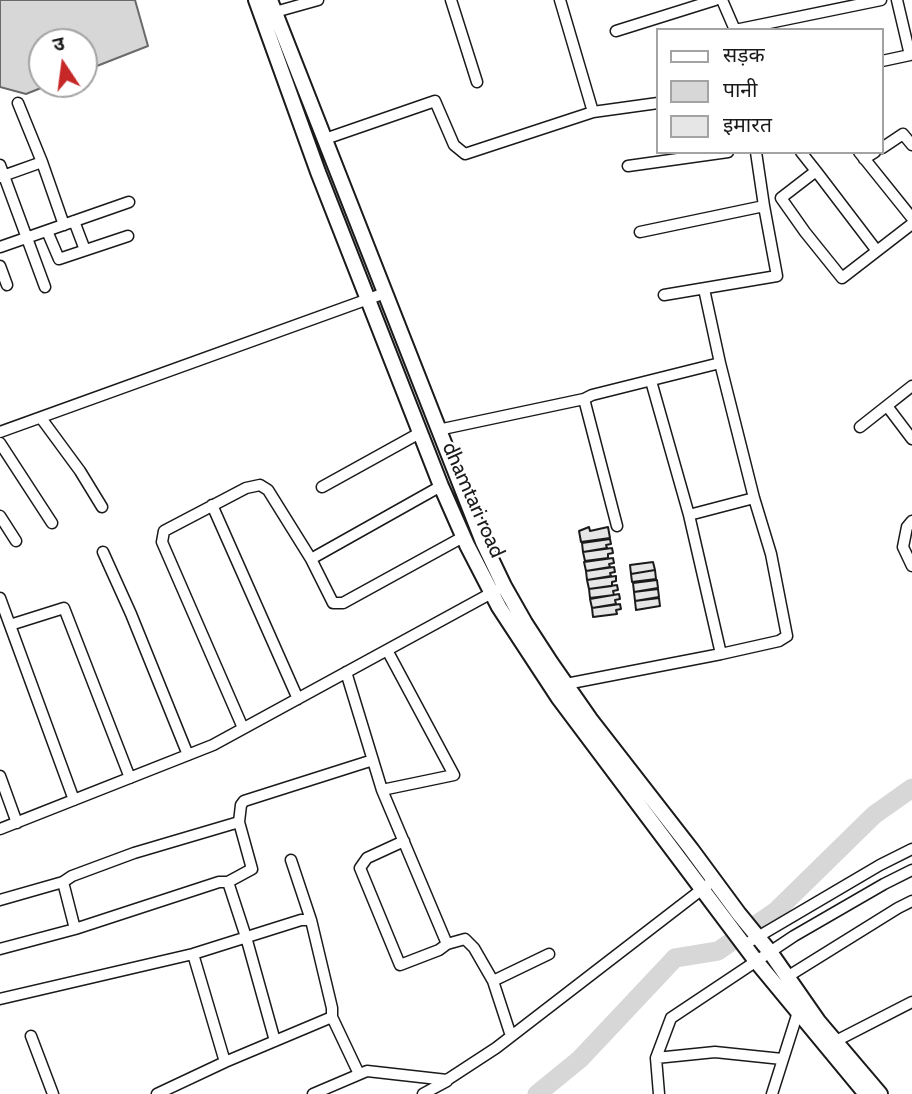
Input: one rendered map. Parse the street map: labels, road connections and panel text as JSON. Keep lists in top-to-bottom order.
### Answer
{
  "streets": {
    "main road": ["dhamtari road"]
  },
  "legend": ["सड़क", "पानी", "इमारत"],
  "north": "top"
}
